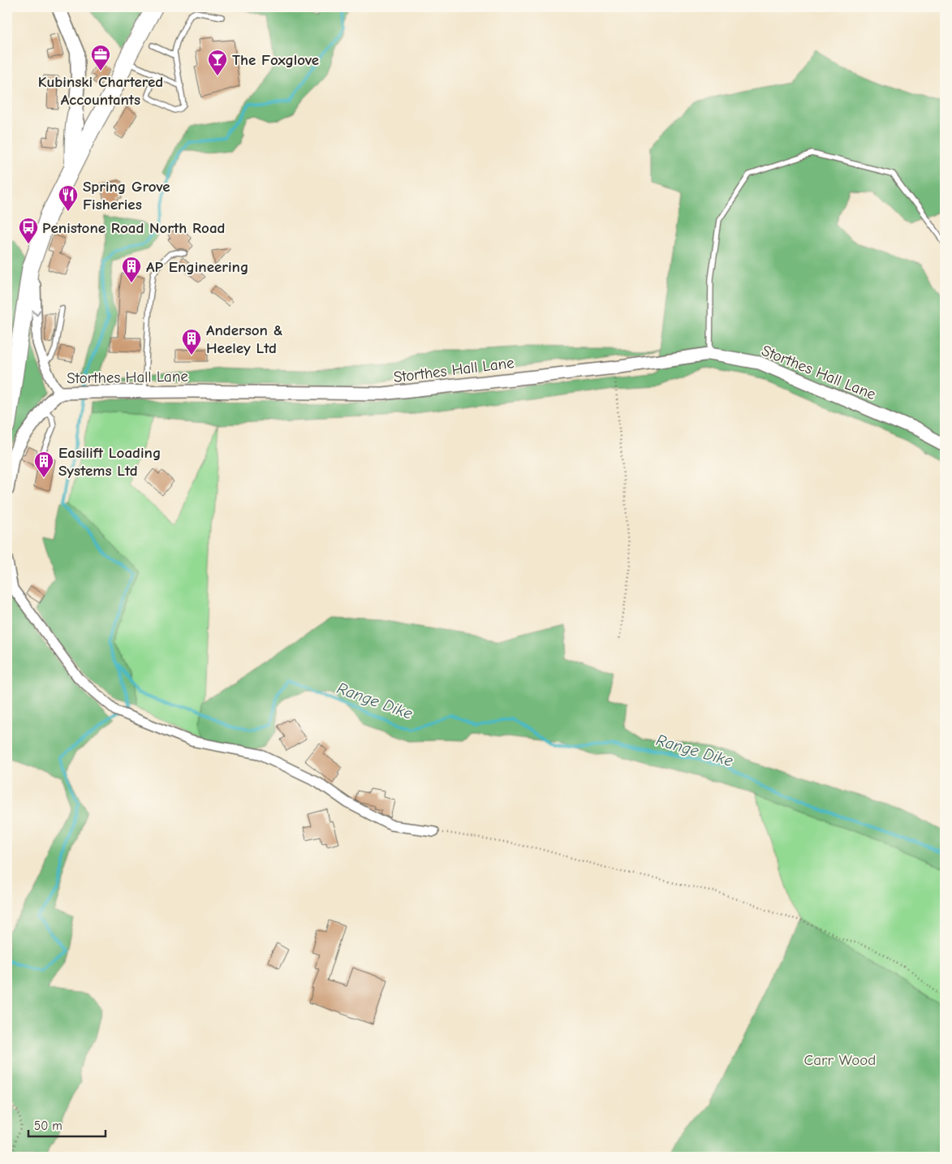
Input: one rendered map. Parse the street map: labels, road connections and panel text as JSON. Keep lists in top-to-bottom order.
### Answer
{
  "streets": {
    "street": ["Storthes Hall Lane"]
  },
  "water": ["Range Dike"],
  "parks": ["Carr Wood"],
  "places": {
    "office": ["Kubinski Chartered Accountants"],
    "bar": ["The Foxglove"],
    "restaurant": ["Spring Grove Fisheries"],
    "bus stop": ["Penistone Road North Road"],
    "building": ["AP Engineering", "Anderson & Heeley Ltd", "Easilift Loading Systems Ltd"]
  },
  "scale_bar": "50 m"
}
